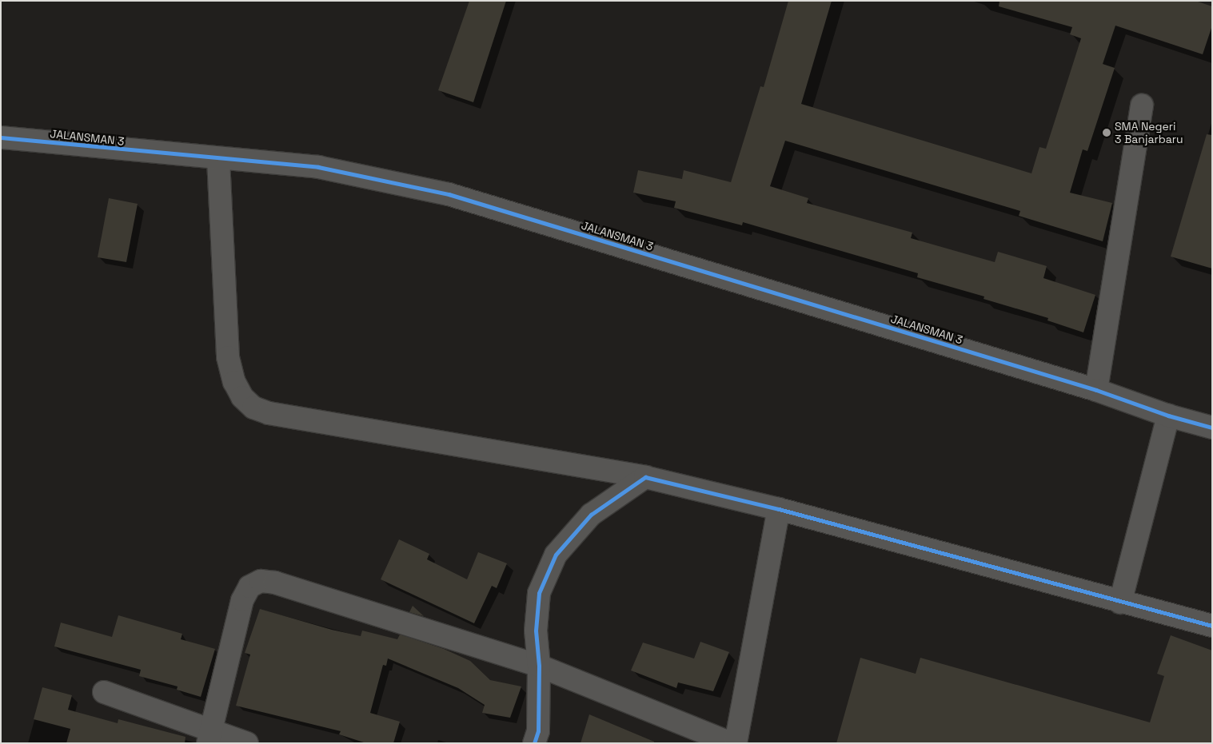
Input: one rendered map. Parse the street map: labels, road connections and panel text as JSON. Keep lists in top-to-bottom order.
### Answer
{
  "streets": {
    "street": ["JALANSMAN 3"]
  },
  "places": ["SMA Negeri 3 Banjarbaru"]
}
